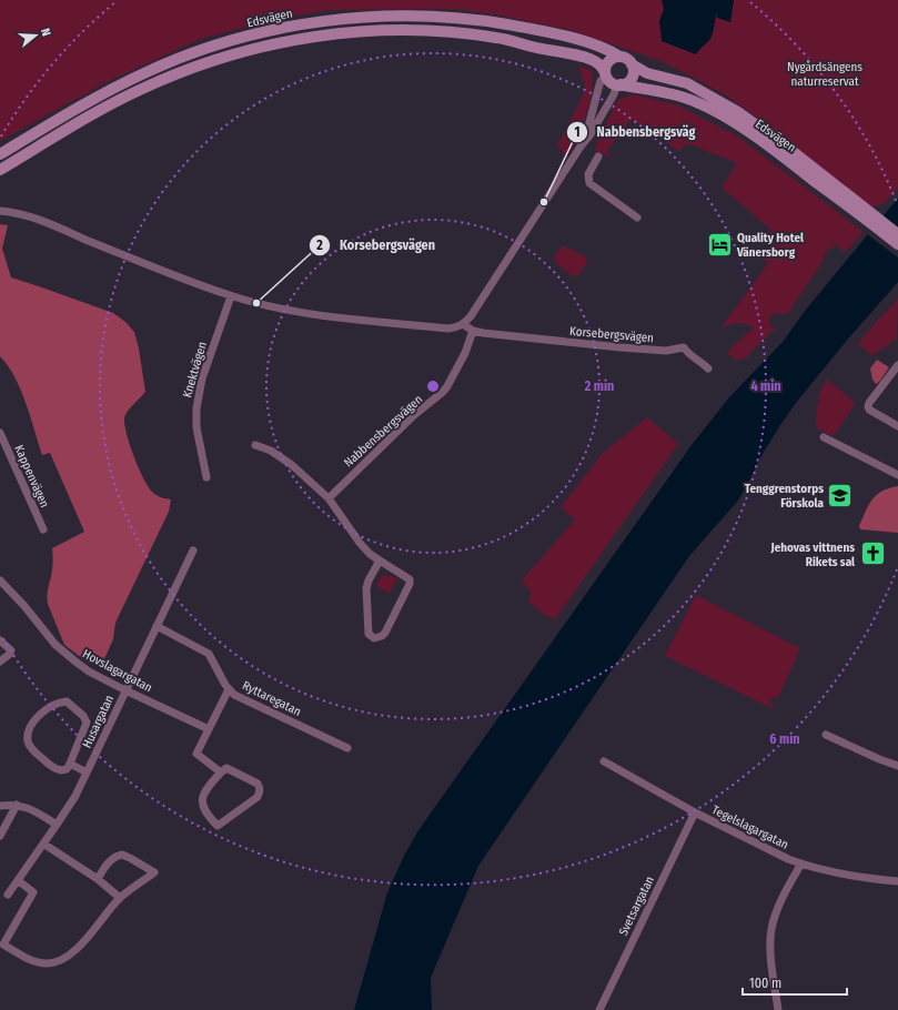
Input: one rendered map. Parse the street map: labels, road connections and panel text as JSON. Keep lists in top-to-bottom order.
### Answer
{
  "streets": {
    "main road": ["Edsvägen"],
    "street": [
      "Korsebergsvägen",
      "Knektvägen",
      "Nabbensbergsvägen",
      "Kappenvägen",
      "Hovslagargatan",
      "Ryttaregatan",
      "Husargatan",
      "Tegelslagargatan",
      "Svetsargatan"
    ]
  },
  "crossings": [
    ["Korsebergsvägen", "Nabbensbergsvägen"],
    ["Hovslagargatan", "Husargatan"],
    ["Ryttaregatan", "Husargatan"],
    ["Tegelslagargatan", "Svetsargatan"]
  ],
  "parks": ["Nygårdsängens naturreservat"],
  "places": {
    "other": ["Nabbensbergsväg", "Korsebergsvägen"],
    "hotel": ["Quality Hotel Vänersborg"],
    "school or university": ["Tenggrenstorps Förskola"],
    "church": ["Jehovas vittnens Rikets sal"]
  },
  "scale_bar": "100 m",
  "north": "right",
  "rings": ["2 min", "4 min", "6 min"]
}
